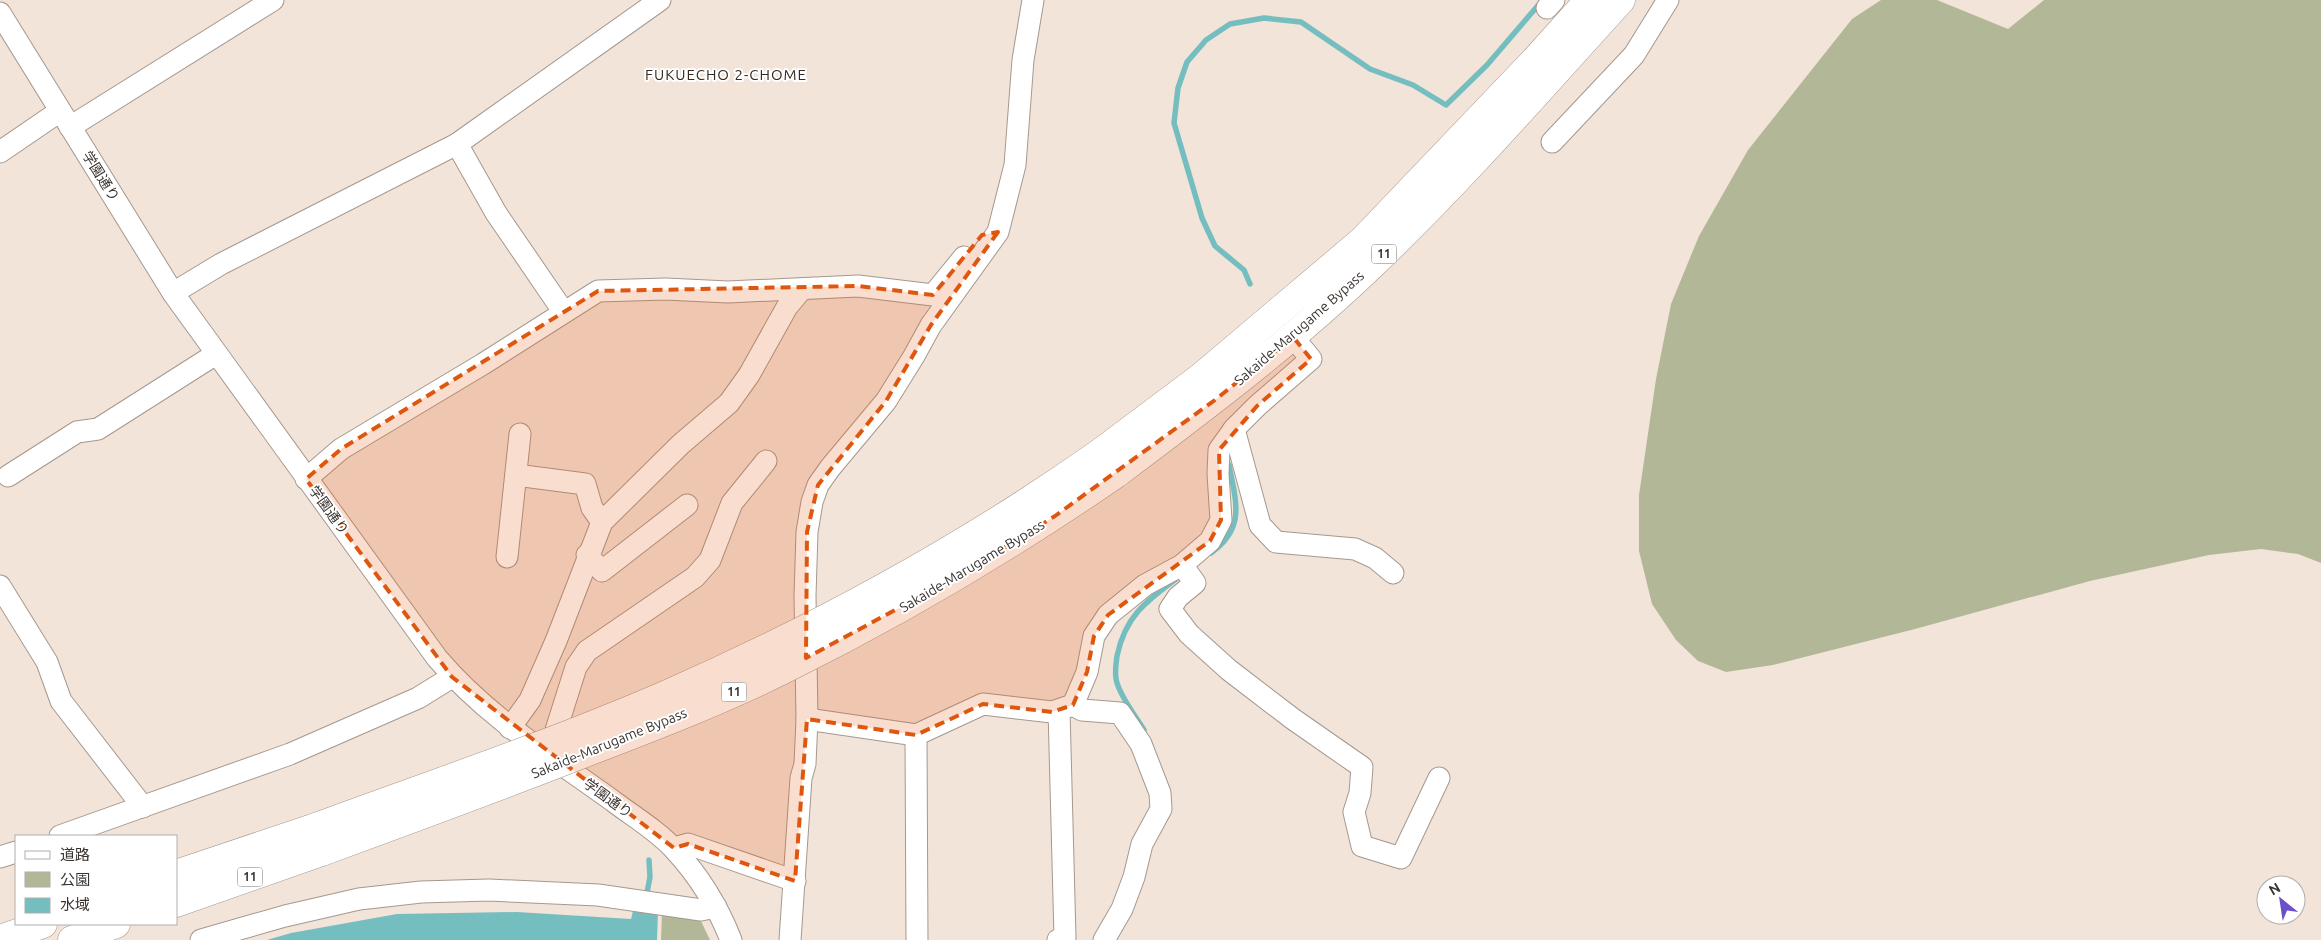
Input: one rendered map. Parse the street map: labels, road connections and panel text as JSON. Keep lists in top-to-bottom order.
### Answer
{
  "streets": {
    "highway": ["11", "Sakaide-Marugame Bypass"],
    "street": ["学園通り"]
  },
  "districts": ["FUKUECHO 2-CHOME"],
  "legend": ["道路", "公園", "水域"],
  "north": "top left"
}
